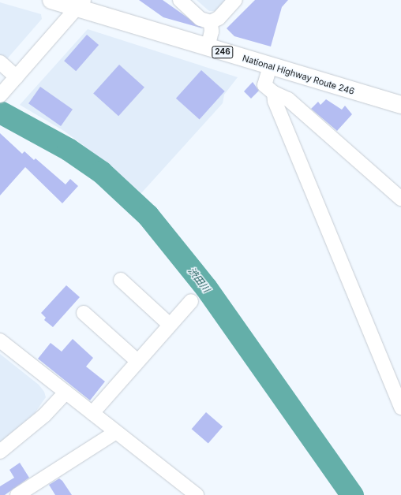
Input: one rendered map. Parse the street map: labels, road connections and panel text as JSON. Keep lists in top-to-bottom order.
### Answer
{
  "streets": {
    "highway": ["246", "National Highway Route 246"]
  },
  "water": ["渋田川"]
}
